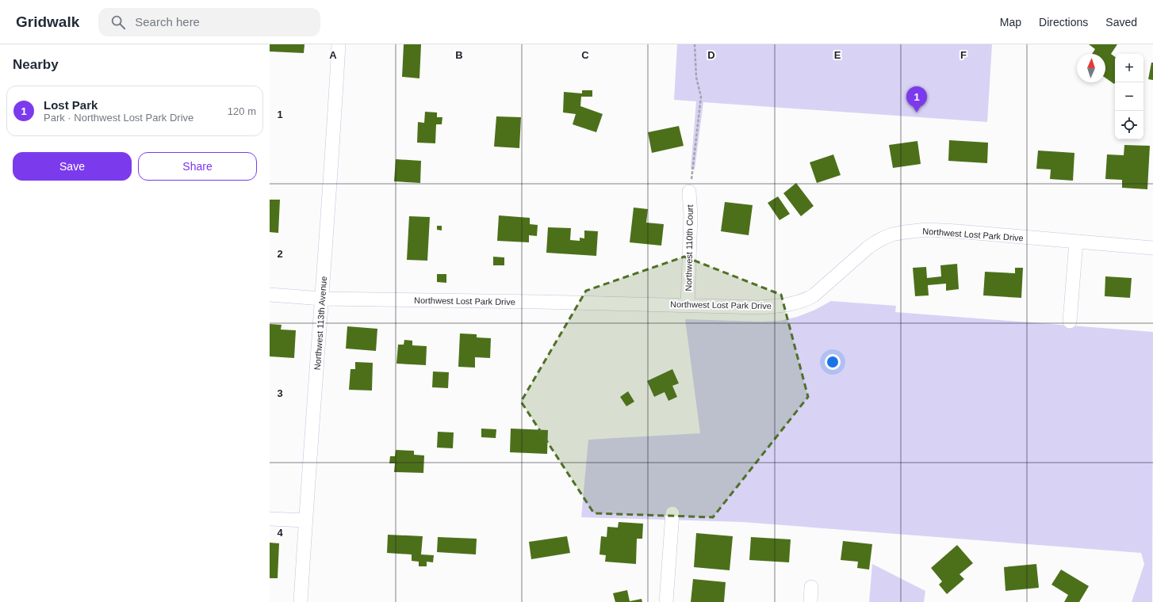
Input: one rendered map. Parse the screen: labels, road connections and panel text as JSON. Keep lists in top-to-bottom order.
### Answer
{
  "streets": {
    "street": ["Northwest Lost Park Drive", "Northwest 110th Court", "Northwest 113th Avenue"]
  },
  "crossings": [
    ["Northwest Lost Park Drive", "Northwest 110th Court"],
    ["Northwest Lost Park Drive", "Northwest 113th Avenue"]
  ],
  "north": "top",
  "page": {
    "header": "Gridwalk",
    "search": "Search here",
    "nav": ["Map", "Directions", "Saved"],
    "heading": "Nearby",
    "map_buttons": ["+", "−"],
    "list": [
      {
        "mark": "1",
        "name": "Lost Park",
        "note": "Park · Northwest Lost Park Drive",
        "value": "120 m"
      }
    ],
    "pins": "1",
    "buttons": ["Save", "Share"]
  },
  "grid": {
    "columns": [
      "A",
      "B",
      "C",
      "D",
      "E",
      "F"
    ],
    "rows": [
      "1",
      "2",
      "3",
      "4"
    ]
  }
}
